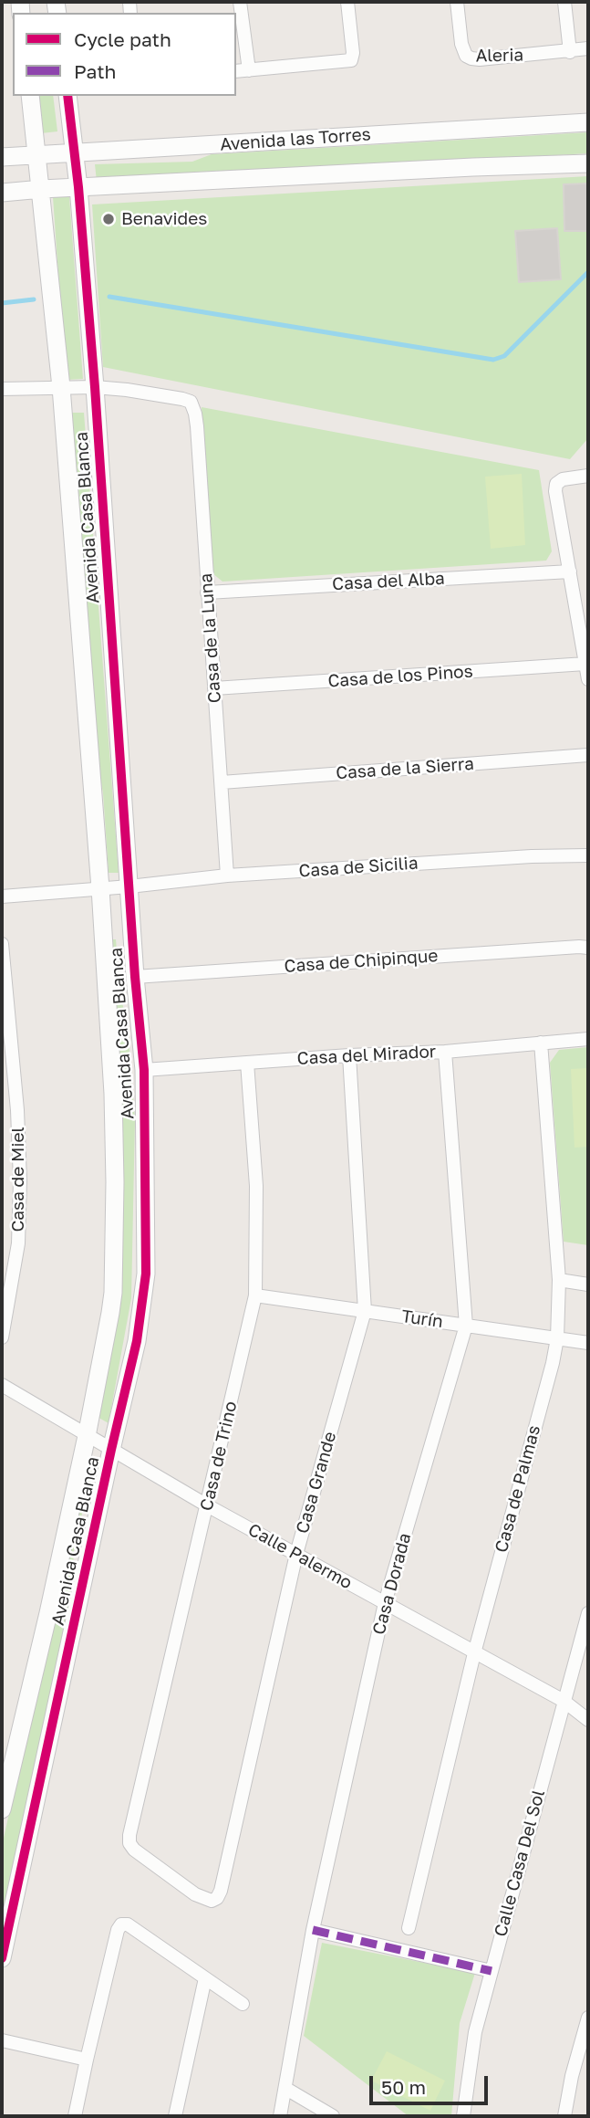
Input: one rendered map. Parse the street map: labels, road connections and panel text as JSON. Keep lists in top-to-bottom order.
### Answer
{
  "streets": {
    "street": [
      "Aleria",
      "Avenida las Torres",
      "Avenida Casa Blanca",
      "Casa del Alba",
      "Casa de la Luna",
      "Casa de los Pinos",
      "Casa de la Sierra",
      "Casa de Sicilia",
      "Casa de Chipinque",
      "Casa del Mirador",
      "Casa de Miel",
      "Turín",
      "Casa de Trino",
      "Casa Grande",
      "Casa de Palmas",
      "Calle Palermo",
      "Casa Dorada",
      "Calle Casa Del Sol"
    ]
  },
  "crossings": [
    ["Avenida las Torres", "Avenida Casa Blanca"],
    ["Avenida Casa Blanca", "Casa de la Luna"],
    ["Avenida Casa Blanca", "Casa de Sicilia"],
    ["Avenida Casa Blanca", "Casa de Chipinque"],
    ["Avenida Casa Blanca", "Casa del Mirador"],
    ["Avenida Casa Blanca", "Calle Palermo"],
    ["Casa del Alba", "Casa de la Luna"],
    ["Casa de la Luna", "Casa de los Pinos"],
    ["Casa de la Luna", "Casa de la Sierra"],
    ["Casa de la Luna", "Casa de Sicilia"],
    ["Casa del Mirador", "Casa de Trino"],
    ["Casa del Mirador", "Casa Grande"],
    ["Casa del Mirador", "Casa de Palmas"],
    ["Casa del Mirador", "Casa Dorada"],
    ["Turín", "Casa de Trino"],
    ["Turín", "Casa Grande"],
    ["Turín", "Casa de Palmas"],
    ["Turín", "Casa Dorada"],
    ["Casa de Trino", "Casa Grande"],
    ["Casa de Trino", "Calle Palermo"],
    ["Casa Grande", "Calle Palermo"],
    ["Casa de Palmas", "Calle Palermo"],
    ["Calle Palermo", "Casa Dorada"],
    ["Calle Palermo", "Calle Casa Del Sol"]
  ],
  "places": ["Benavides"],
  "legend": ["Cycle path", "Path"],
  "scale_bar": "50 m"
}
